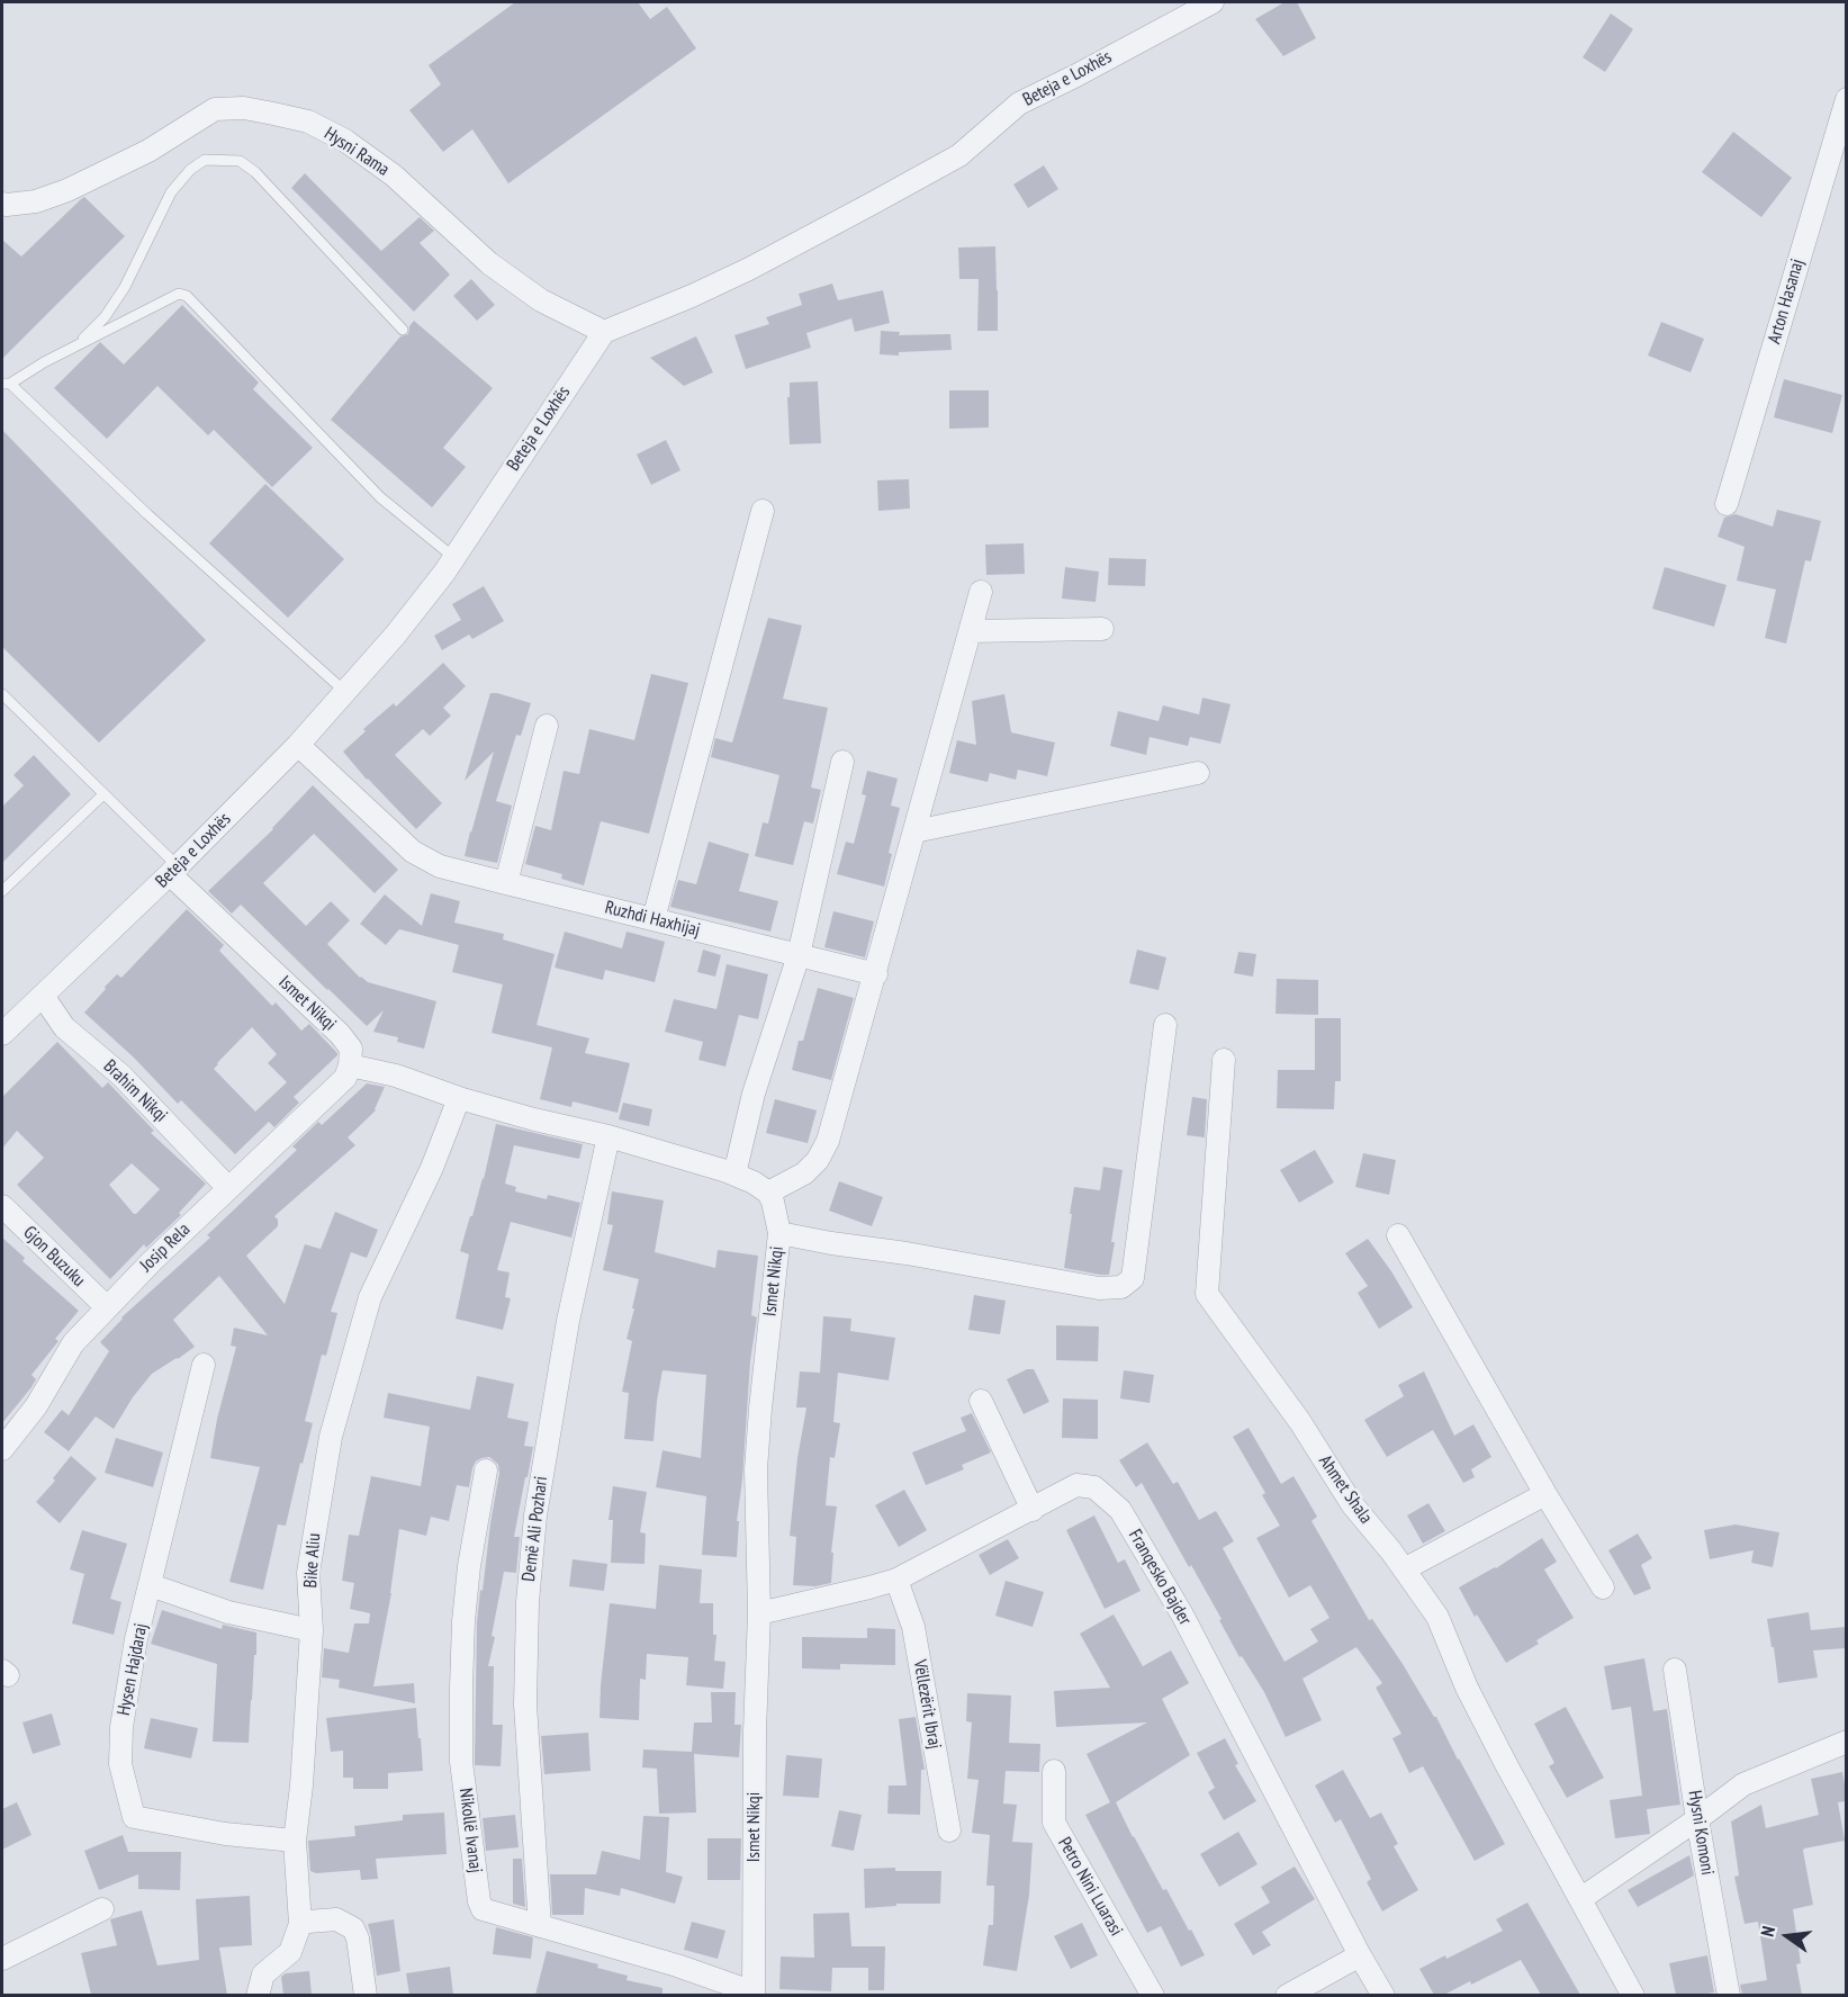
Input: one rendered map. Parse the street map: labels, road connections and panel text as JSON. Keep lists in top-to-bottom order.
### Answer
{
  "streets": {
    "street": [
      "Beteja e Loxhës",
      "Hysni Rama",
      "Arton Hasanaj",
      "Ruzhdi Haxhijaj",
      "Ismet Nikqi",
      "Brahim Nikqi",
      "Josip Rela",
      "Gjon Buzuku",
      "Ahmet Shala",
      "Demë Ali Pozhari",
      "Bike Aliu",
      "Franqesko Bajder",
      "Hysen Hajdaraj",
      "Vëllezërit Ibraj",
      "Nikollë Ivanaj",
      "Hysni Komoni",
      "Petro Nini Luarasi"
    ]
  },
  "crossings": [
    ["Beteja e Loxhës", "Hysni Rama"],
    ["Beteja e Loxhës", "Ruzhdi Haxhijaj"],
    ["Beteja e Loxhës", "Ismet Nikqi"],
    ["Beteja e Loxhës", "Brahim Nikqi"],
    ["Ismet Nikqi", "Josip Rela"],
    ["Ismet Nikqi", "Franqesko Bajder"],
    ["Ismet Nikqi", "Nikollë Ivanaj"],
    ["Brahim Nikqi", "Josip Rela"],
    ["Josip Rela", "Gjon Buzuku"],
    ["Demë Ali Pozhari", "Nikollë Ivanaj"],
    ["Bike Aliu", "Hysen Hajdaraj"],
    ["Franqesko Bajder", "Vëllezërit Ibraj"]
  ],
  "north": "left"
}
